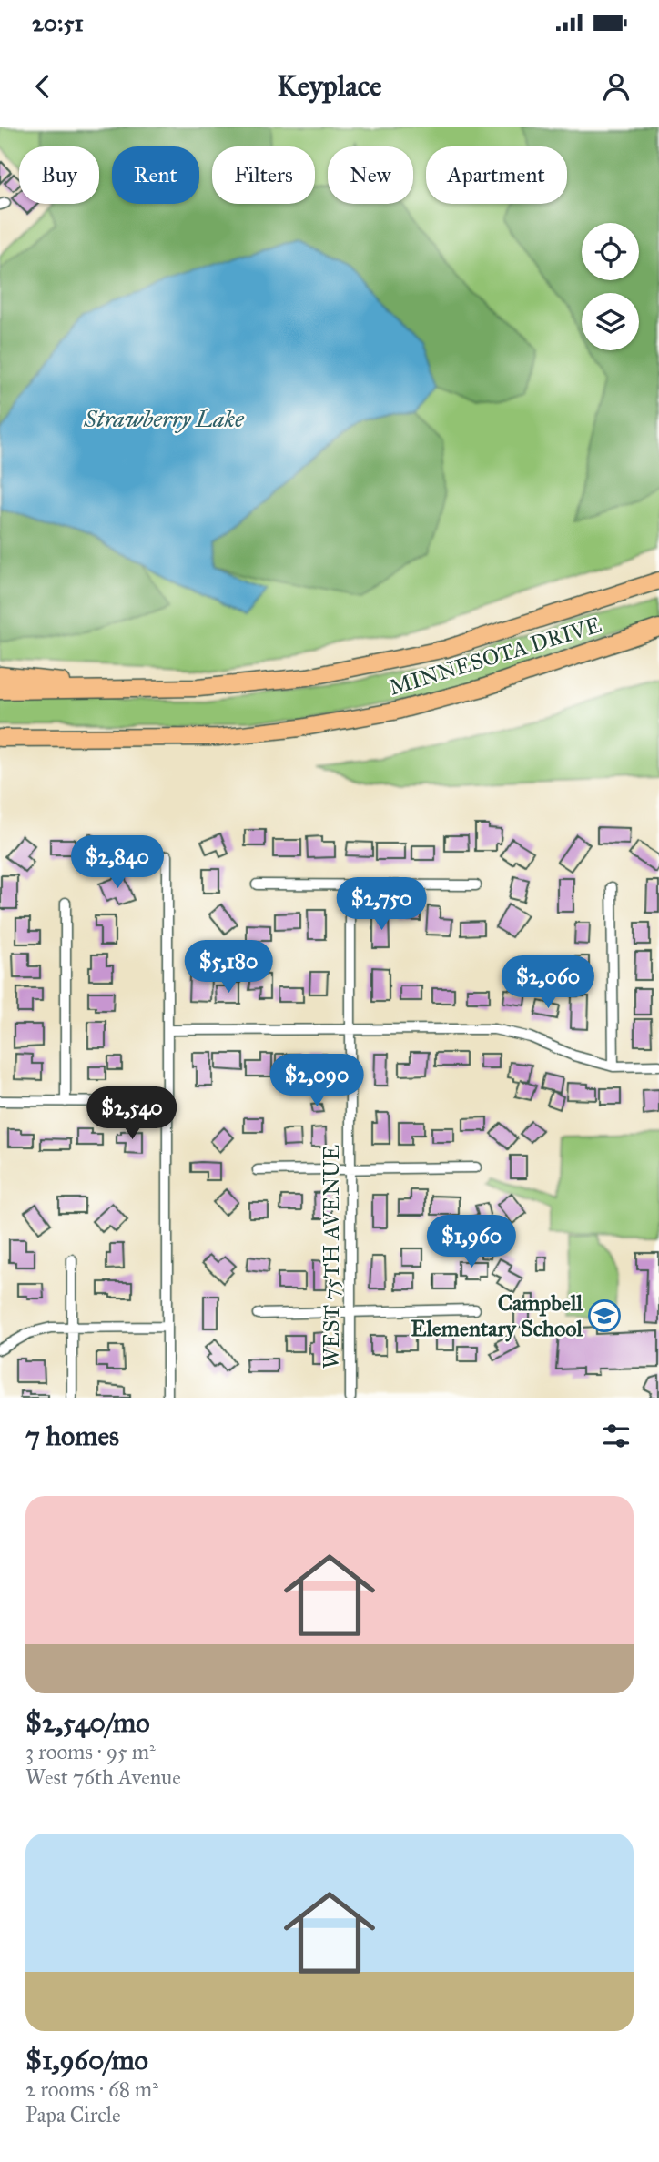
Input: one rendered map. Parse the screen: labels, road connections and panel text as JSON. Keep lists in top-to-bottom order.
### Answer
{
  "streets": {
    "highway": ["MINNESOTA DRIVE"],
    "street": ["WEST 75TH AVENUE"]
  },
  "water": ["Strawberry Lake"],
  "places": {
    "school or university": ["Campbell Elementary School"]
  },
  "page": {
    "status": "20:51",
    "header": "Keyplace",
    "chip": [
      "Buy",
      "Rent",
      "Filters",
      "New",
      "Apartment"
    ],
    "price": [
      "$2,840",
      "$2,750",
      "$5,180",
      "$2,060",
      "$2,090",
      "$2,540",
      "$1,960"
    ],
    "heading": "7 homes",
    "list": [
      {
        "name": "$2,540/mo",
        "note": "3 rooms · 95 m² · West 76th Avenue"
      },
      {
        "name": "$1,960/mo",
        "note": "2 rooms · 68 m² · Papa Circle"
      }
    ]
  }
}
